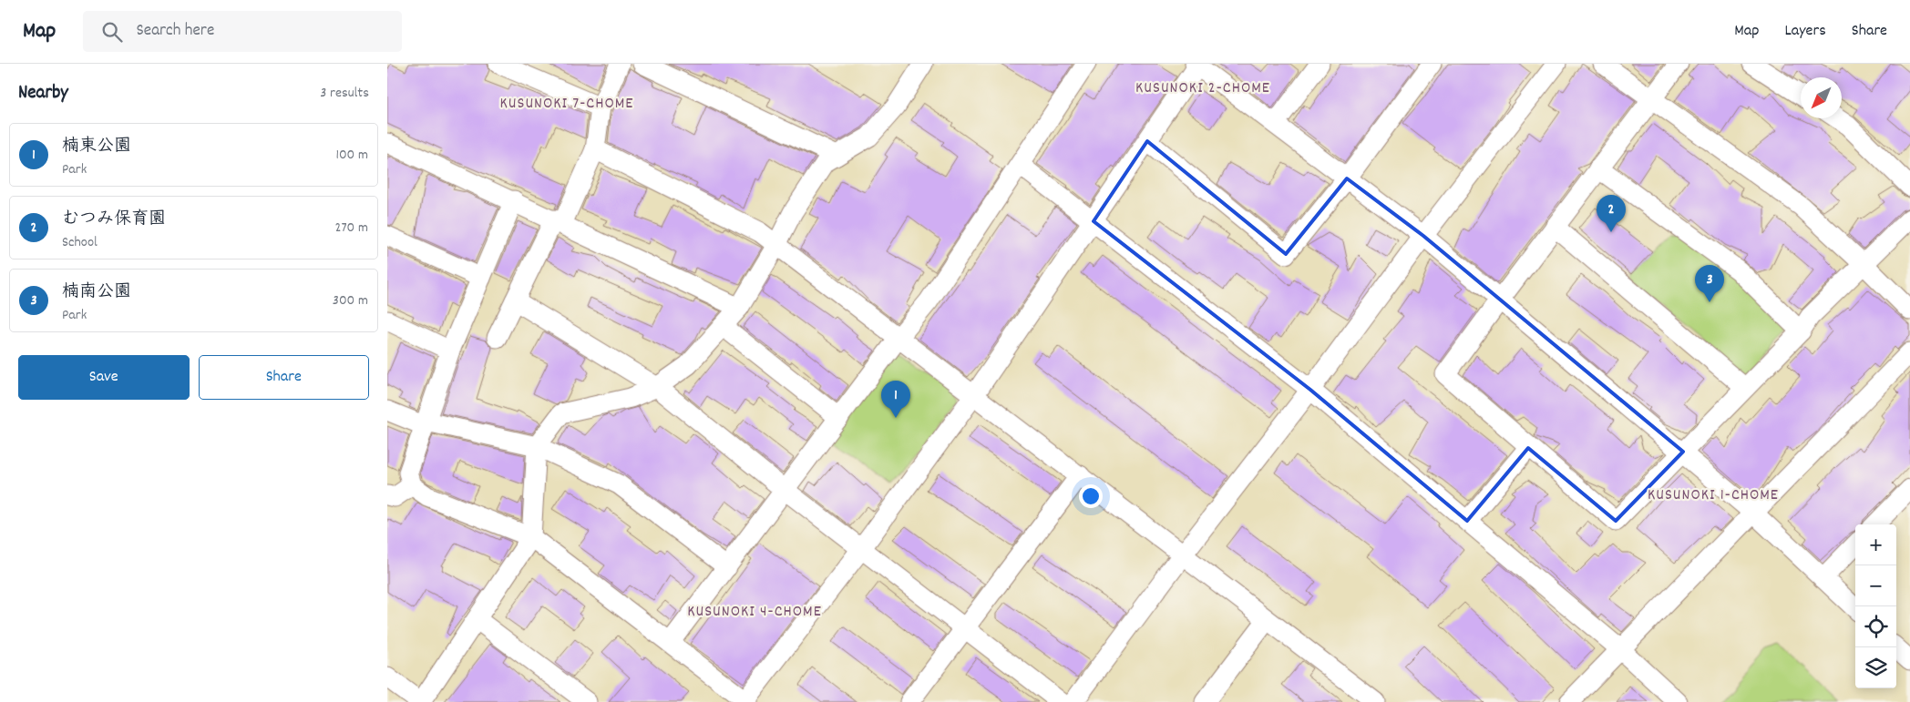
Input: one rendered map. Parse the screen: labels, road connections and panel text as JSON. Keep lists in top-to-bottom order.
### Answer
{
  "districts": [
    "KUSUNOKI 2-CHOME",
    "KUSUNOKI 7-CHOME",
    "KUSUNOKI 1-CHOME",
    "KUSUNOKI 4-CHOME"
  ],
  "north": "bottom left",
  "page": {
    "header": "Map",
    "search": "Search here",
    "nav": ["Map", "Layers", "Share"],
    "heading": ["Nearby", "3 results"],
    "list": [
      {
        "mark": "1",
        "name": "楠東公園",
        "note": "Park",
        "value": "100 m"
      },
      {
        "mark": "2",
        "name": "むつみ保育園",
        "note": "School",
        "value": "270 m"
      },
      {
        "mark": "3",
        "name": "楠南公園",
        "note": "Park",
        "value": "300 m"
      }
    ],
    "pins": ["2", "3", "1"],
    "buttons": ["Save", "Share"],
    "map_buttons": ["+", "−"]
  }
}
